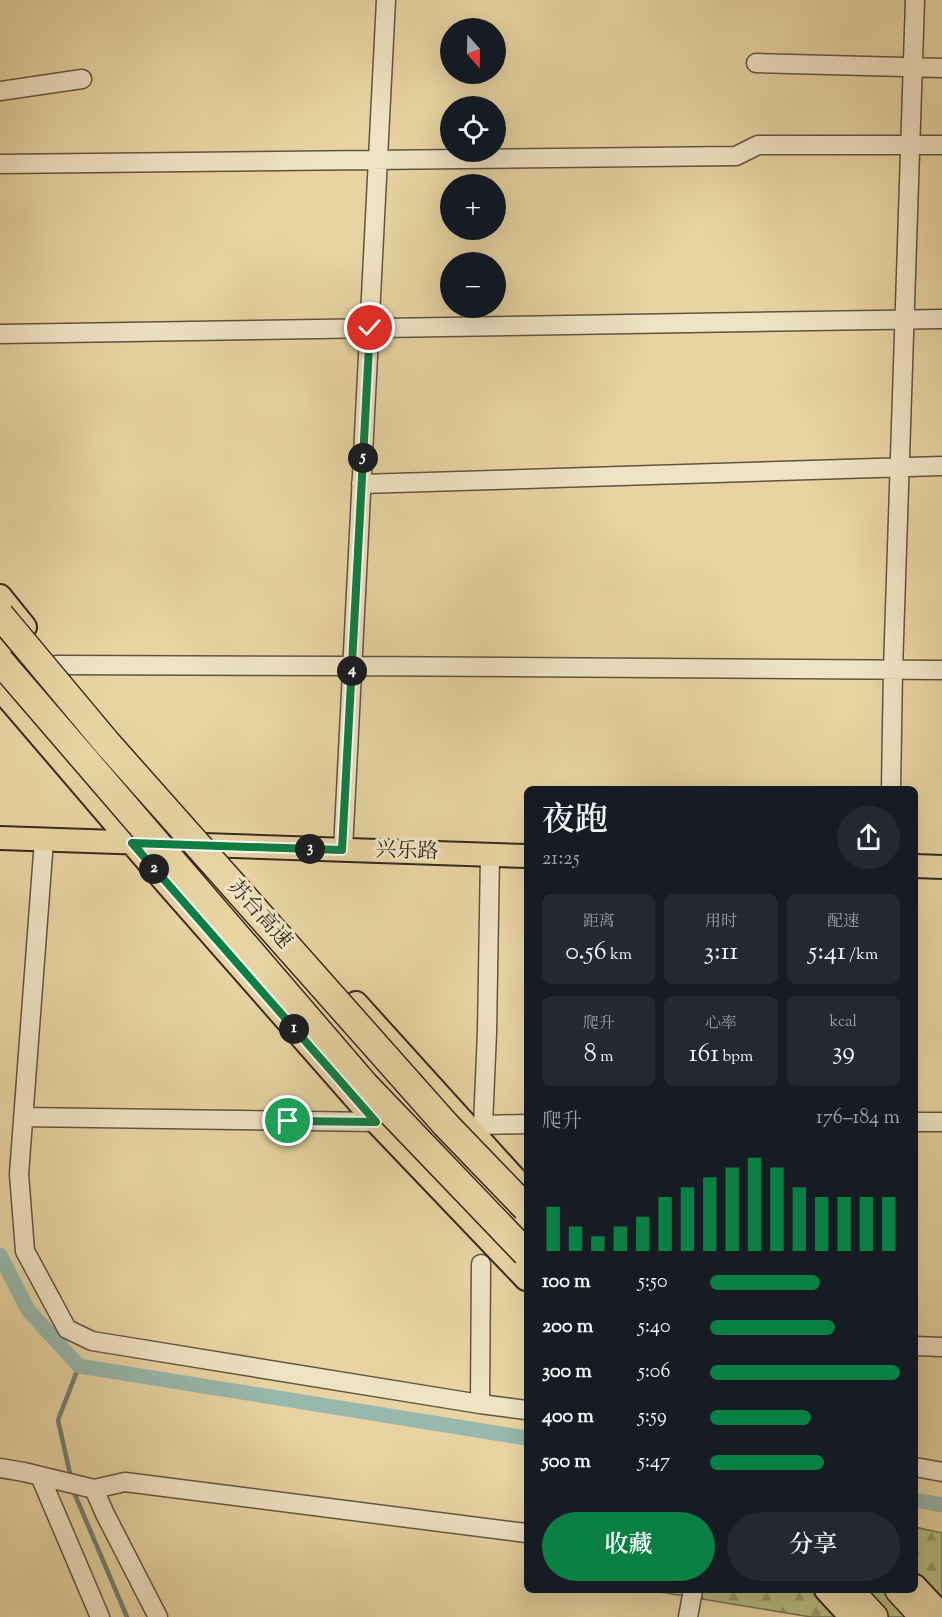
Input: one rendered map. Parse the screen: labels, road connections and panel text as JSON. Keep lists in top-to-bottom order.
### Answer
{
  "streets": {
    "highway": ["苏台高速"],
    "main road": ["兴乐路"]
  },
  "north": "bottom",
  "page": {
    "map_buttons": ["+", "−"],
    "pins": [
      "5",
      "4",
      "3",
      "2",
      "1"
    ],
    "heading": ["夜跑", "21:25"],
    "stats": [
      ["距离", "0.56 km"],
      ["用时", "3:11"],
      ["配速", "5:41 /km"],
      ["爬升", "8 m"],
      ["心率", "161 bpm"],
      ["kcal", "39"]
    ],
    "chart": ["爬升", "176–184 m"],
    "list": [
      {
        "name": "100 m",
        "note": "5:50"
      },
      {
        "name": "200 m",
        "note": "5:40"
      },
      {
        "name": "300 m",
        "note": "5:06"
      },
      {
        "name": "400 m",
        "note": "5:59"
      },
      {
        "name": "500 m",
        "note": "5:47"
      }
    ],
    "buttons": ["收藏", "分享"]
  }
}
